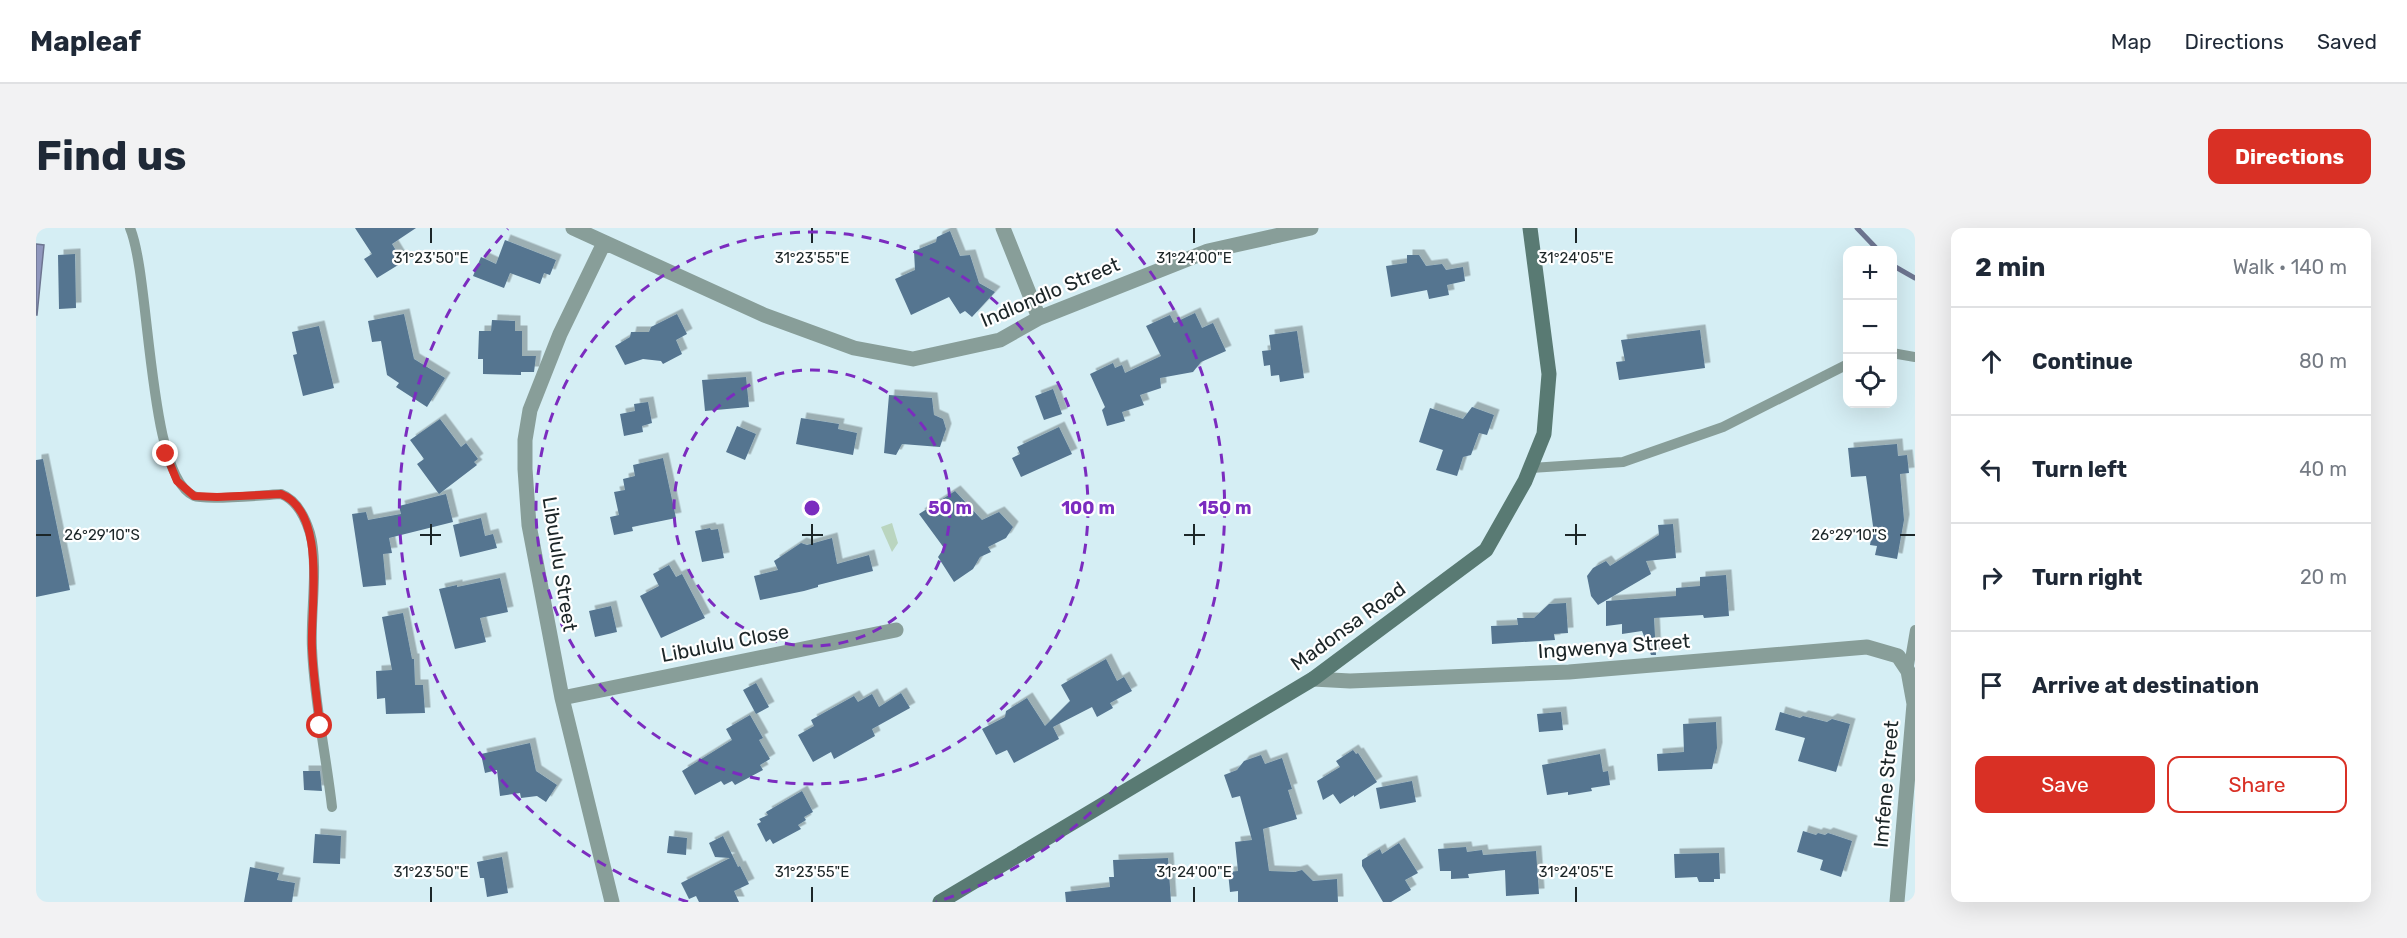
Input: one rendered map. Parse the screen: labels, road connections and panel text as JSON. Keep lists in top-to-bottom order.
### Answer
{
  "streets": {
    "street": [
      "Indlondlo Street",
      "Libululu Street",
      "Madonsa Road",
      "Libululu Close",
      "Ingwenya Street",
      "Imfene Street"
    ]
  },
  "crossings": [
    ["Indlondlo Street", "Libululu Street"],
    ["Libululu Street", "Libululu Close"],
    ["Madonsa Road", "Ingwenya Street"],
    ["Ingwenya Street", "Imfene Street"]
  ],
  "page": {
    "header": "Mapleaf",
    "nav": ["Map", "Directions", "Saved"],
    "buttons": [
      "Directions",
      ["Save", "Share"]
    ],
    "title": "Find us",
    "heading": ["2 min", "Walk · 140 m"],
    "map_buttons": ["+", "−"],
    "list": [
      ["Continue", "80 m"],
      ["Turn left", "40 m"],
      ["Turn right", "20 m"],
      "Arrive at destination"
    ]
  },
  "coordinates": [
    "31°23'50\"E",
    "31°23'55\"E",
    "31°24'00\"E",
    "31°24'05\"E",
    "26°29'10\"S"
  ],
  "rings": ["50 m", "100 m", "150 m"]
}
